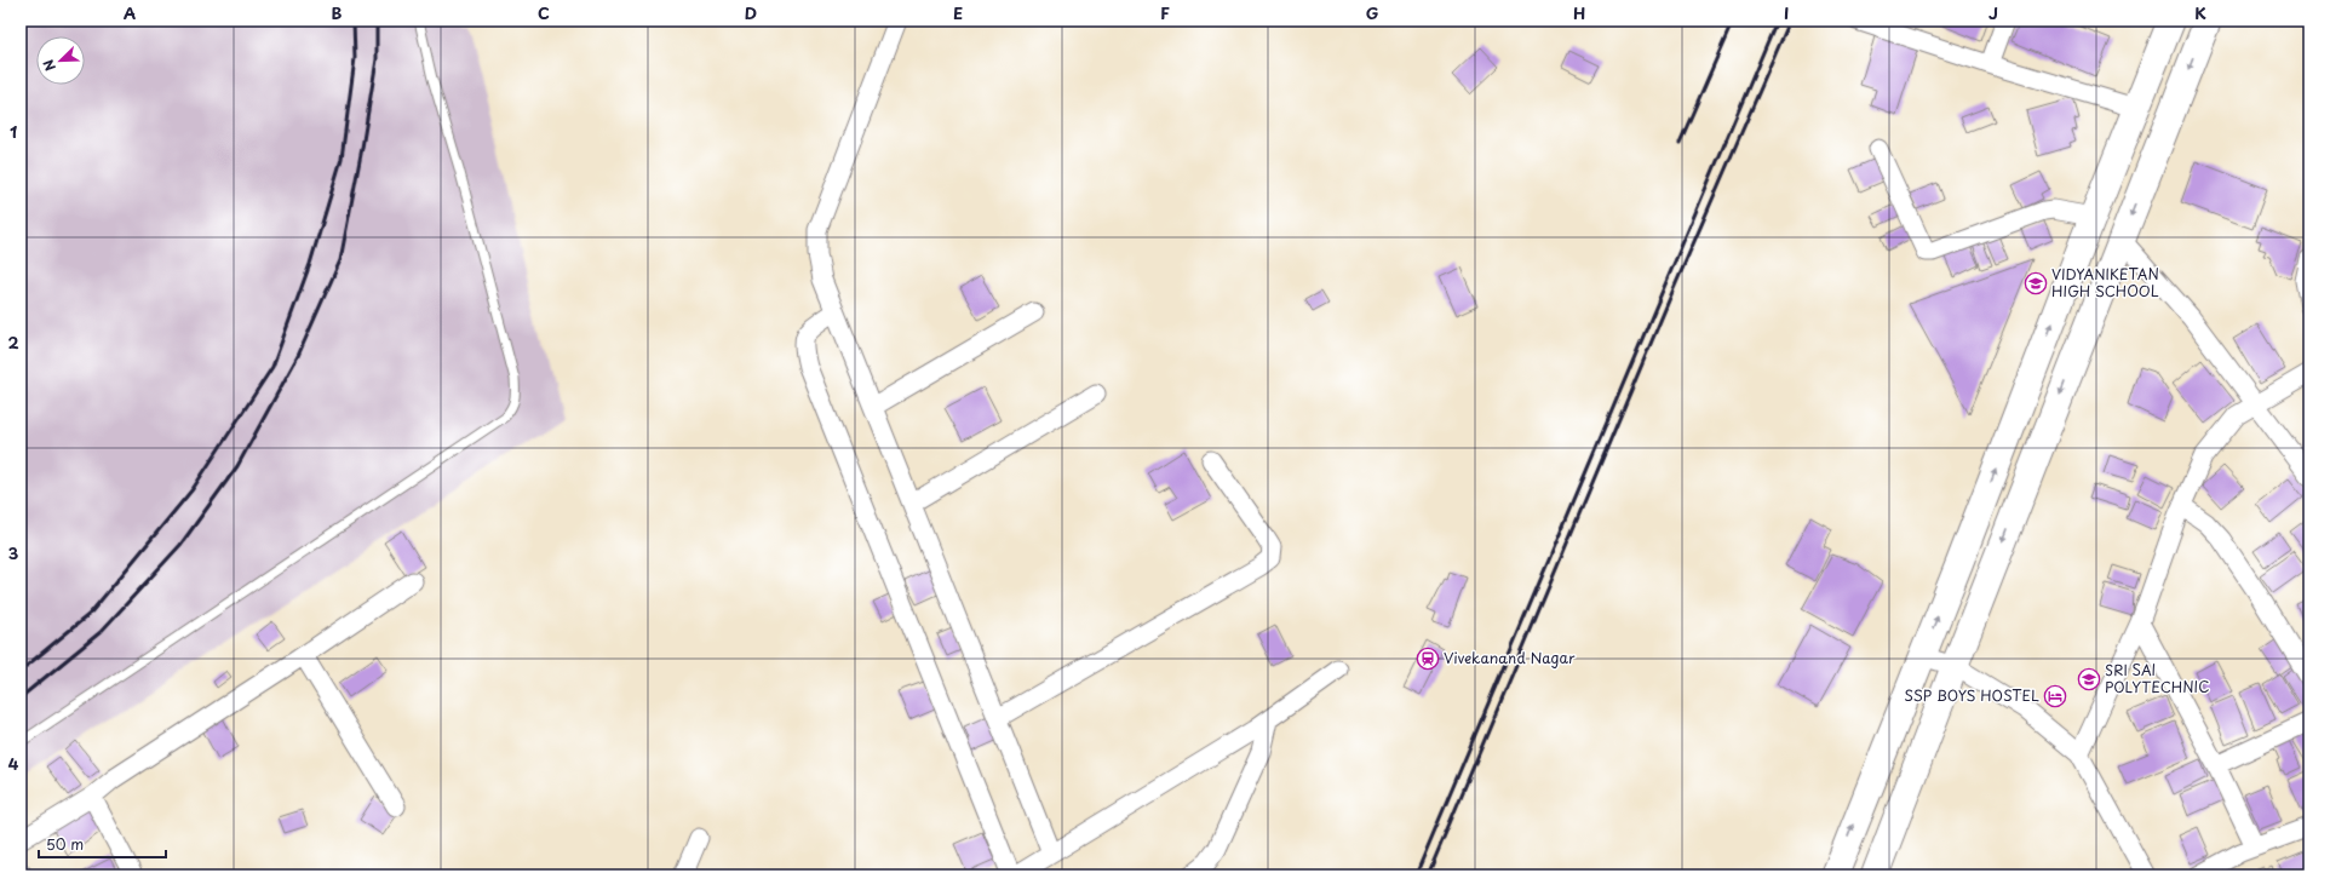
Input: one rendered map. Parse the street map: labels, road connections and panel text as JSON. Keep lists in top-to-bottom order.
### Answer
{
  "places": {
    "school or university": ["VIDYANIKETAN HIGH SCHOOL", "SRI SAI POLYTECHNIC"],
    "station": ["Vivekanand Nagar"],
    "hotel": ["SSP BOYS HOSTEL"]
  },
  "scale_bar": "50 m",
  "north": "bottom left",
  "grid": {
    "columns": [
      "A",
      "B",
      "C",
      "D",
      "E",
      "F",
      "G",
      "H",
      "I",
      "J",
      "K"
    ],
    "rows": [
      "1",
      "2",
      "3",
      "4"
    ]
  }
}
